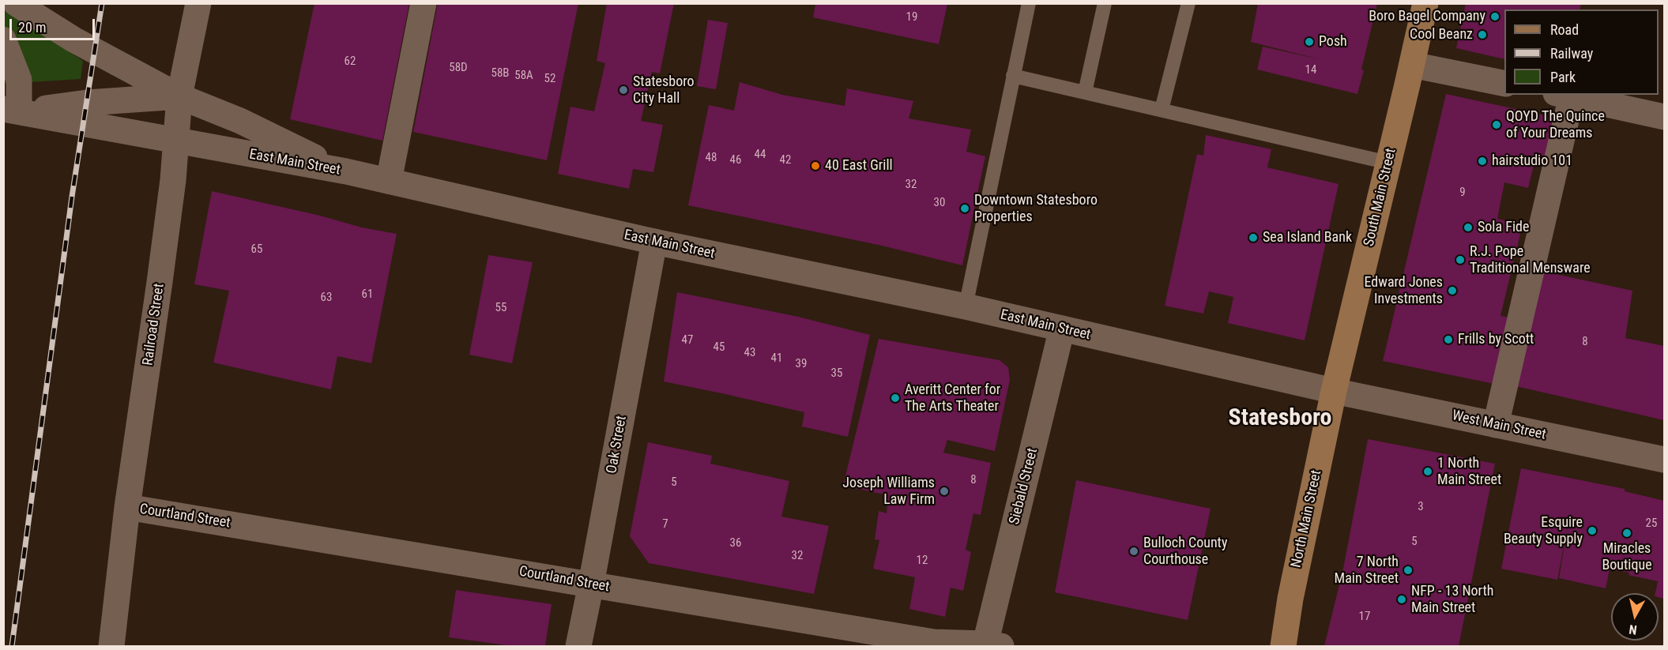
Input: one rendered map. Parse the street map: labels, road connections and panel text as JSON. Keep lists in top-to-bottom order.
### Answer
{
  "streets": {
    "main road": ["South Main Street", "North Main Street"],
    "street": [
      "East Main Street",
      "Railroad Street",
      "West Main Street",
      "Oak Street",
      "Siebald Street",
      "Courtland Street"
    ]
  },
  "crossings": [
    ["East Main Street", "South Main Street"],
    ["East Main Street", "Railroad Street"],
    ["East Main Street", "West Main Street"],
    ["East Main Street", "Oak Street"],
    ["East Main Street", "Siebald Street"],
    ["East Main Street", "North Main Street"],
    ["South Main Street", "West Main Street"],
    ["South Main Street", "North Main Street"],
    ["Railroad Street", "Courtland Street"],
    ["West Main Street", "North Main Street"],
    ["Oak Street", "Courtland Street"],
    ["Siebald Street", "Courtland Street"]
  ],
  "districts": ["Statesboro"],
  "places": [
    "Boro Bagel Company",
    "Cool Beanz",
    "Posh",
    "Statesboro City Hall",
    "QOYD The Quince of Your Dreams",
    "hairstudio 101",
    "40 East Grill",
    "Downtown Statesboro Properties",
    "Sola Fide",
    "Sea Island Bank",
    "R.J. Pope Traditional Mensware",
    "Edward Jones Investments",
    "Frills by Scott",
    "Averitt Center for The Arts Theater",
    "1 North Main Street",
    "Joseph Williams Law Firm",
    "Esquire Beauty Supply",
    "Miracles Boutique",
    "Bulloch County Courthouse",
    "7 North Main Street",
    "NFP - 13 North Main Street"
  ],
  "house_numbers": [
    "19",
    "62",
    "58D",
    "14",
    "58B",
    "58A",
    "52",
    "44",
    "48",
    "46",
    "42",
    "32",
    "9",
    "30",
    "65",
    "61",
    "63",
    "55",
    "47",
    "8",
    "45",
    "43",
    "41",
    "39",
    "35",
    "8",
    "5",
    "3",
    "25",
    "7",
    "5",
    "36",
    "32",
    "12",
    "17"
  ],
  "legend": ["Road", "Railway", "Park"],
  "scale_bar": "20 m",
  "north": "bottom"
}
